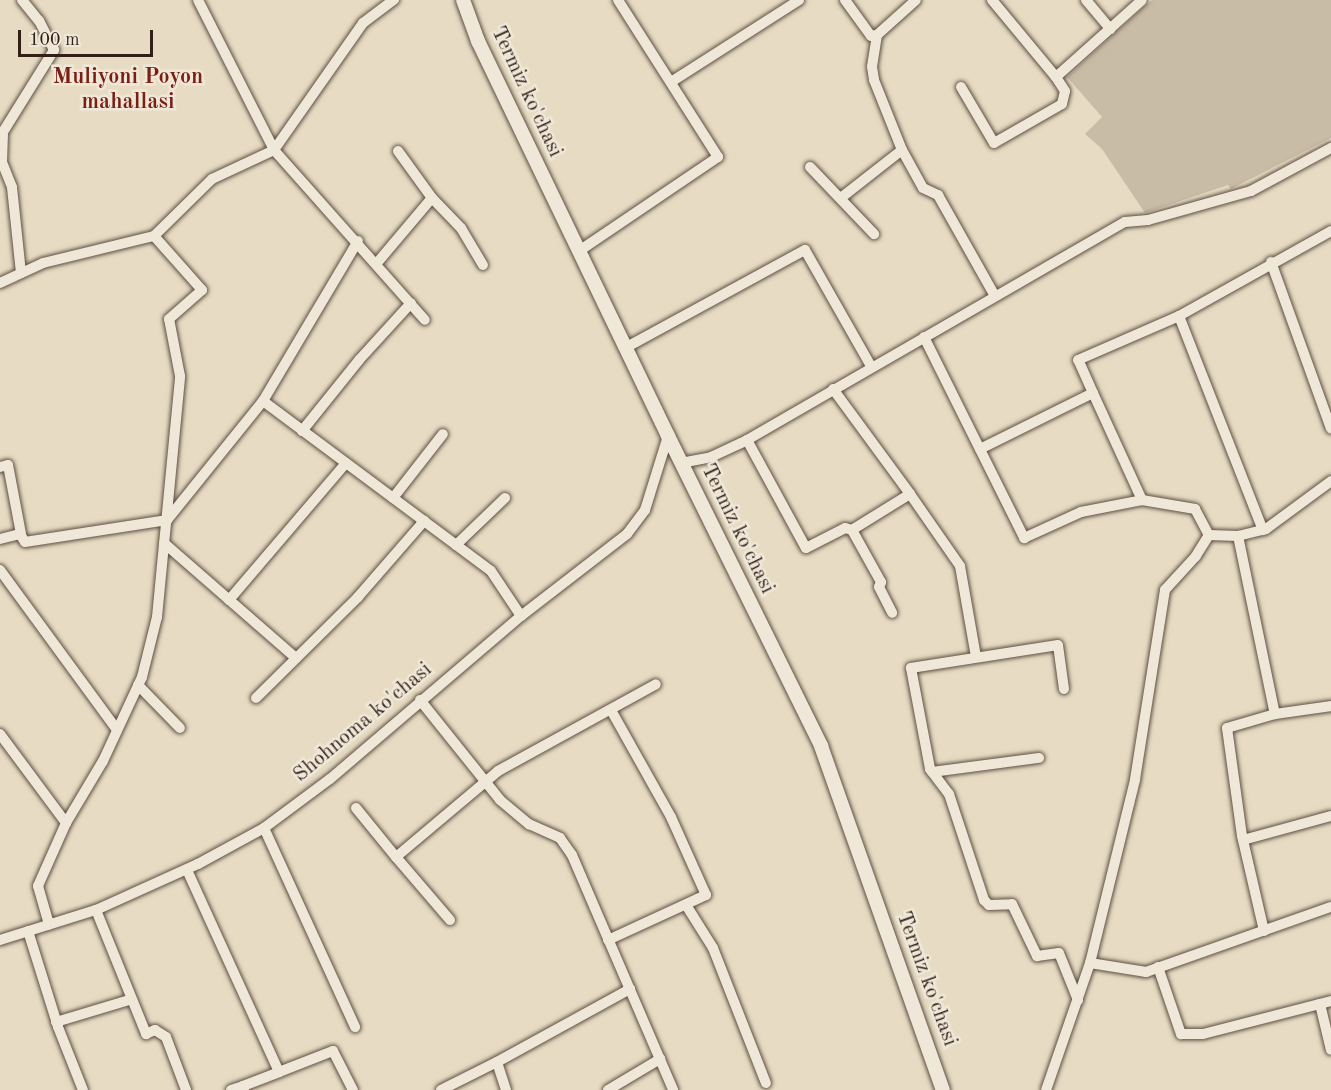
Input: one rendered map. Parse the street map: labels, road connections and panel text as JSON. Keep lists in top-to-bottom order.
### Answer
{
  "streets": {
    "main road": ["Termiz ko'chasi"],
    "street": ["Shohnoma ko'chasi"]
  },
  "crossings": [
    ["Termiz ko'chasi", "Shohnoma ko'chasi"]
  ],
  "districts": ["Muliyoni Poyon mahallasi"],
  "scale_bar": "100 m"
}
